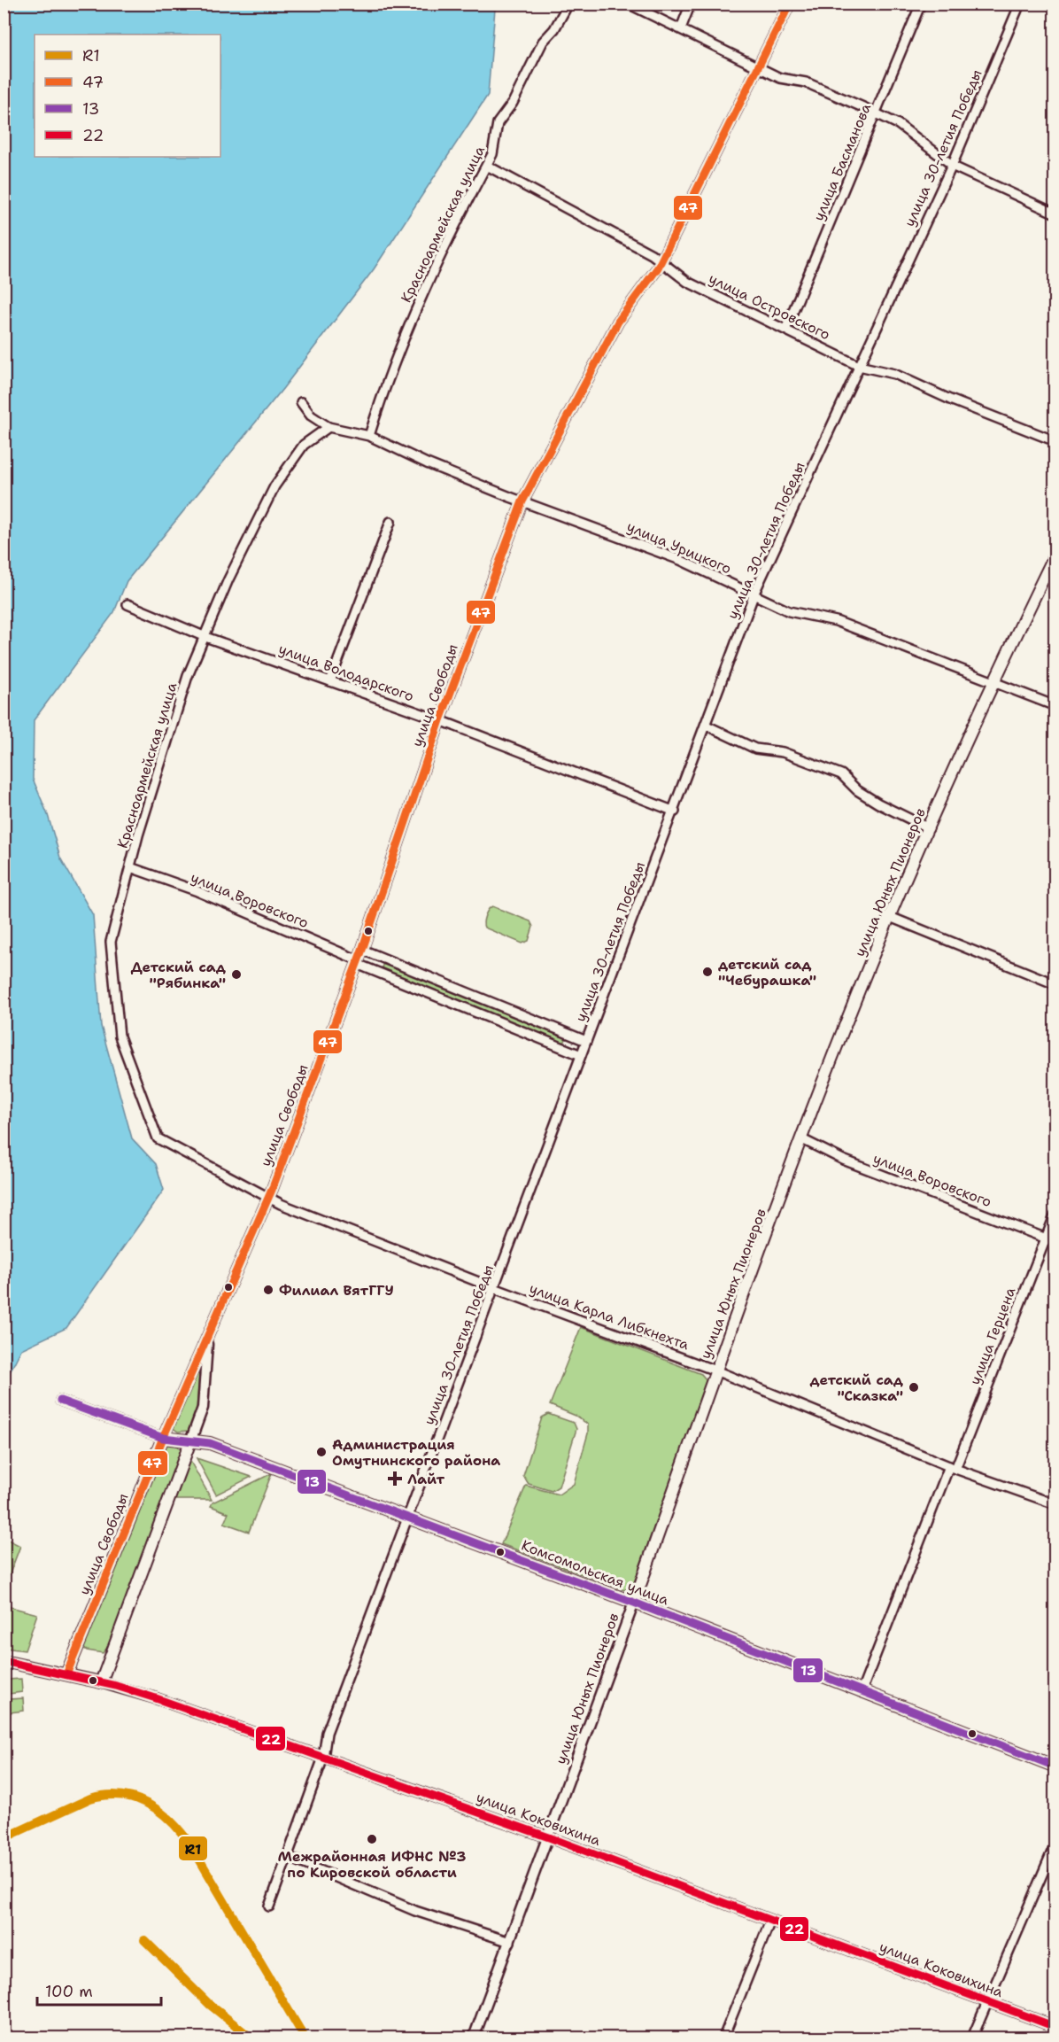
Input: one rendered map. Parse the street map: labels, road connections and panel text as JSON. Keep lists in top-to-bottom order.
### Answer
{
  "streets": {
    "main road": [
      "улица Свободы",
      "улица Юных Пионеров",
      "Комсомольская улица",
      "улица Коковихина"
    ],
    "street": [
      "улица 30-летия Победы",
      "улица Басманова",
      "Красноармейская улица",
      "улица Островского",
      "улица Урицкого",
      "улица Володарского",
      "улица Воровского",
      "улица Карла Либкнехта",
      "улица Герцена"
    ]
  },
  "crossings": [
    ["улица 30-летия Победы", "улица Островского"],
    ["улица 30-летия Победы", "улица Урицкого"],
    ["улица 30-летия Победы", "улица Володарского"],
    ["улица 30-летия Победы", "улица Воровского"],
    ["улица 30-летия Победы", "улица Карла Либкнехта"],
    ["улица 30-летия Победы", "Комсомольская улица"],
    ["улица 30-летия Победы", "улица Коковихина"],
    ["улица Басманова", "улица Островского"],
    ["Красноармейская улица", "улица Островского"],
    ["Красноармейская улица", "улица Урицкого"],
    ["Красноармейская улица", "улица Володарского"],
    ["Красноармейская улица", "улица Воровского"],
    ["Красноармейская улица", "улица Карла Либкнехта"],
    ["улица Островского", "улица Свободы"],
    ["улица Урицкого", "улица Свободы"],
    ["улица Урицкого", "улица Юных Пионеров"],
    ["улица Володарского", "улица Свободы"],
    ["улица Свободы", "улица Воровского"],
    ["улица Свободы", "улица Карла Либкнехта"],
    ["улица Свободы", "Комсомольская улица"],
    ["улица Свободы", "улица Коковихина"],
    ["улица Юных Пионеров", "улица Воровского"],
    ["улица Юных Пионеров", "улица Карла Либкнехта"],
    ["улица Юных Пионеров", "Комсомольская улица"],
    ["улица Юных Пионеров", "улица Коковихина"],
    ["улица Воровского", "улица Герцена"],
    ["улица Карла Либкнехта", "улица Герцена"],
    ["улица Герцена", "Комсомольская улица"]
  ],
  "places": {
    "other": [
      "детский сад \"Чебурашка\"",
      "Детский сад \"Рябинка\"",
      "Филиал ВятГГУ",
      "детский сад \"Сказка\"",
      "Администрация Омутнинского района",
      "Межрайонная ИФНС №3 по Кировской области"
    ],
    "health": ["Лайт"]
  },
  "lines": [
    "transit line 47",
    "transit line 13",
    "transit line 22",
    "transit line R1"
  ],
  "legend": [
    "R1",
    "47",
    "13",
    "22"
  ],
  "scale_bar": "100 m"
}
